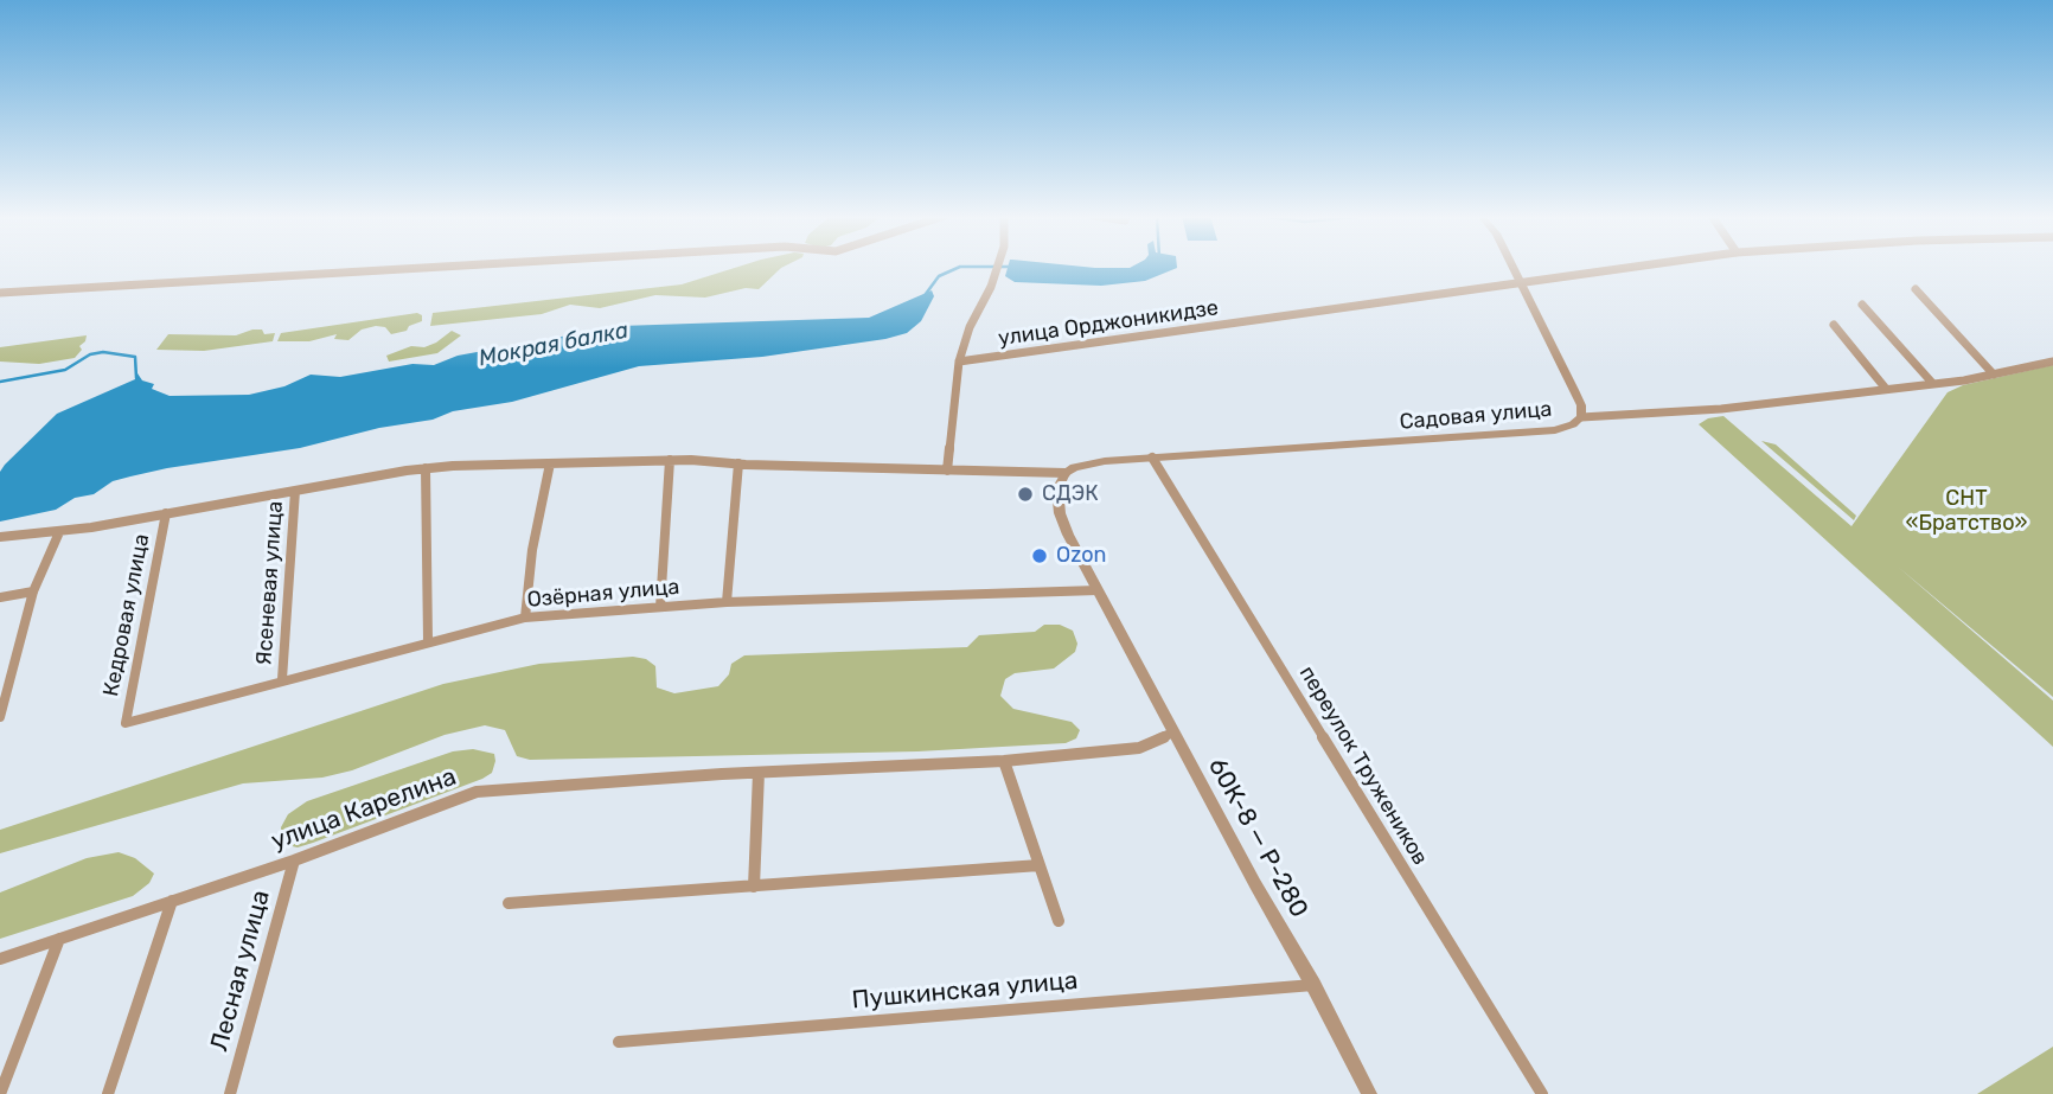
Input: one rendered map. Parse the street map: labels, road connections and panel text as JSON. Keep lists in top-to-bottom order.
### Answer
{
  "streets": {
    "street": [
      "улица Орджоникидзе",
      "Садовая улица",
      "Ясеневая улица",
      "Озёрная улица",
      "Кедровая улица",
      "переулок Тружеников",
      "улица Карелина",
      "60К-8 — Р-280",
      "Лесная улица",
      "Пушкинская улица"
    ]
  },
  "crossings": [
    ["Садовая улица", "Ясеневая улица"],
    ["Садовая улица", "Кедровая улица"],
    ["Садовая улица", "переулок Тружеников"],
    ["Садовая улица", "60К-8 — Р-280"],
    ["Ясеневая улица", "Озёрная улица"],
    ["Озёрная улица", "Кедровая улица"],
    ["Озёрная улица", "60К-8 — Р-280"],
    ["улица Карелина", "60К-8 — Р-280"],
    ["улица Карелина", "Лесная улица"],
    ["60К-8 — Р-280", "Пушкинская улица"]
  ],
  "water": ["Мокрая балка"],
  "parks": ["СНТ «Братство»"],
  "places": ["СДЭК", "Ozon"]
}
